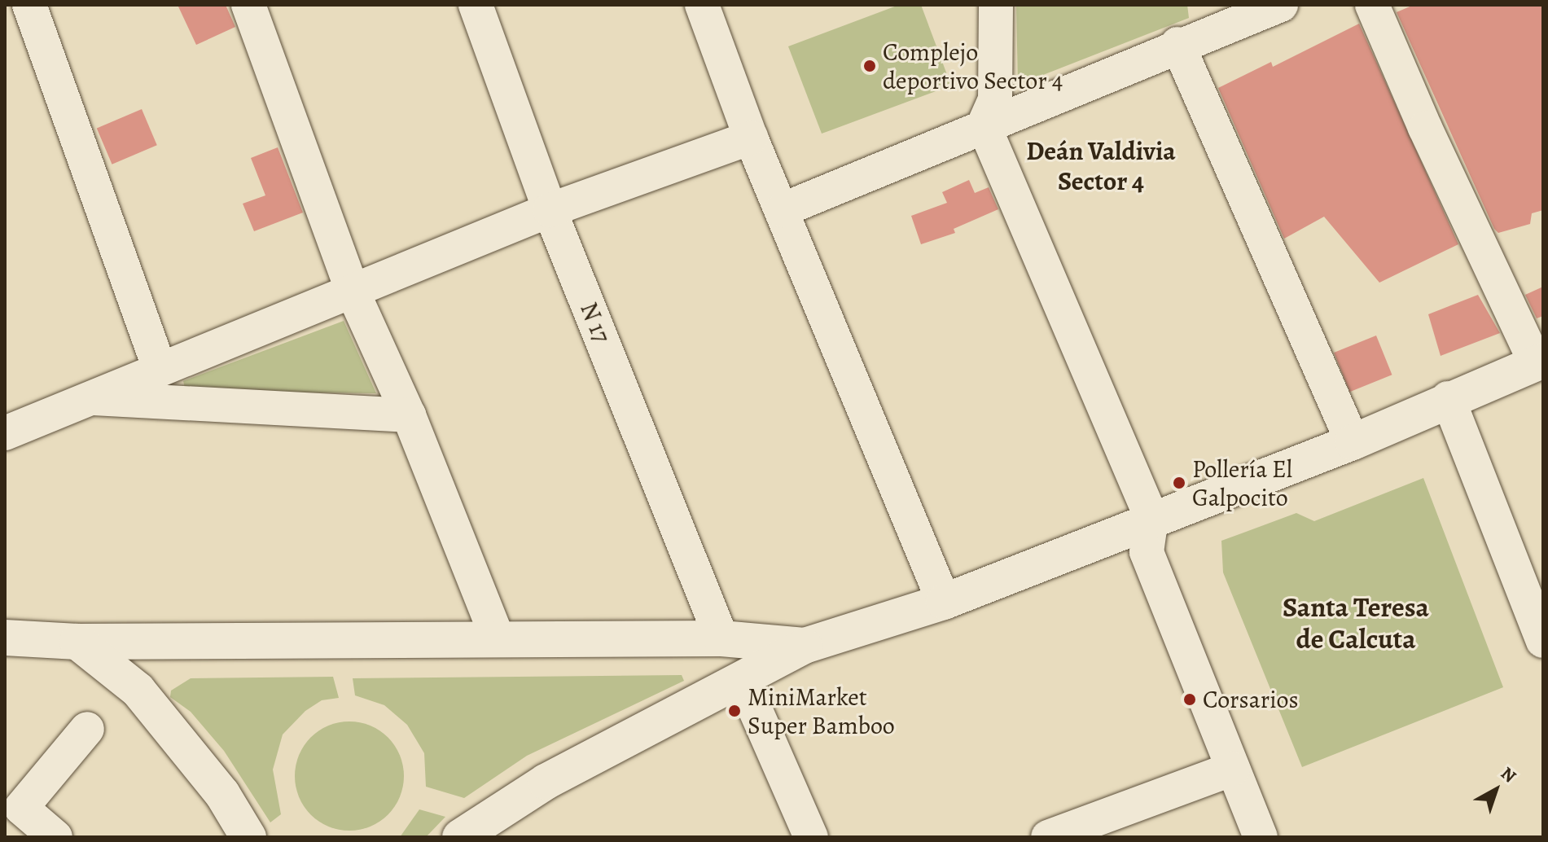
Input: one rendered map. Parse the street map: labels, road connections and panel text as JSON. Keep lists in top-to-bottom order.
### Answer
{
  "streets": {
    "street": ["N 17"]
  },
  "districts": ["Deán Valdivia Sector 4", "Santa Teresa de Calcuta"],
  "places": [
    "Complejo deportivo Sector 4",
    "Pollería El Galpocito",
    "Corsarios",
    "MiniMarket Super Bamboo"
  ],
  "north": "top right"
}
